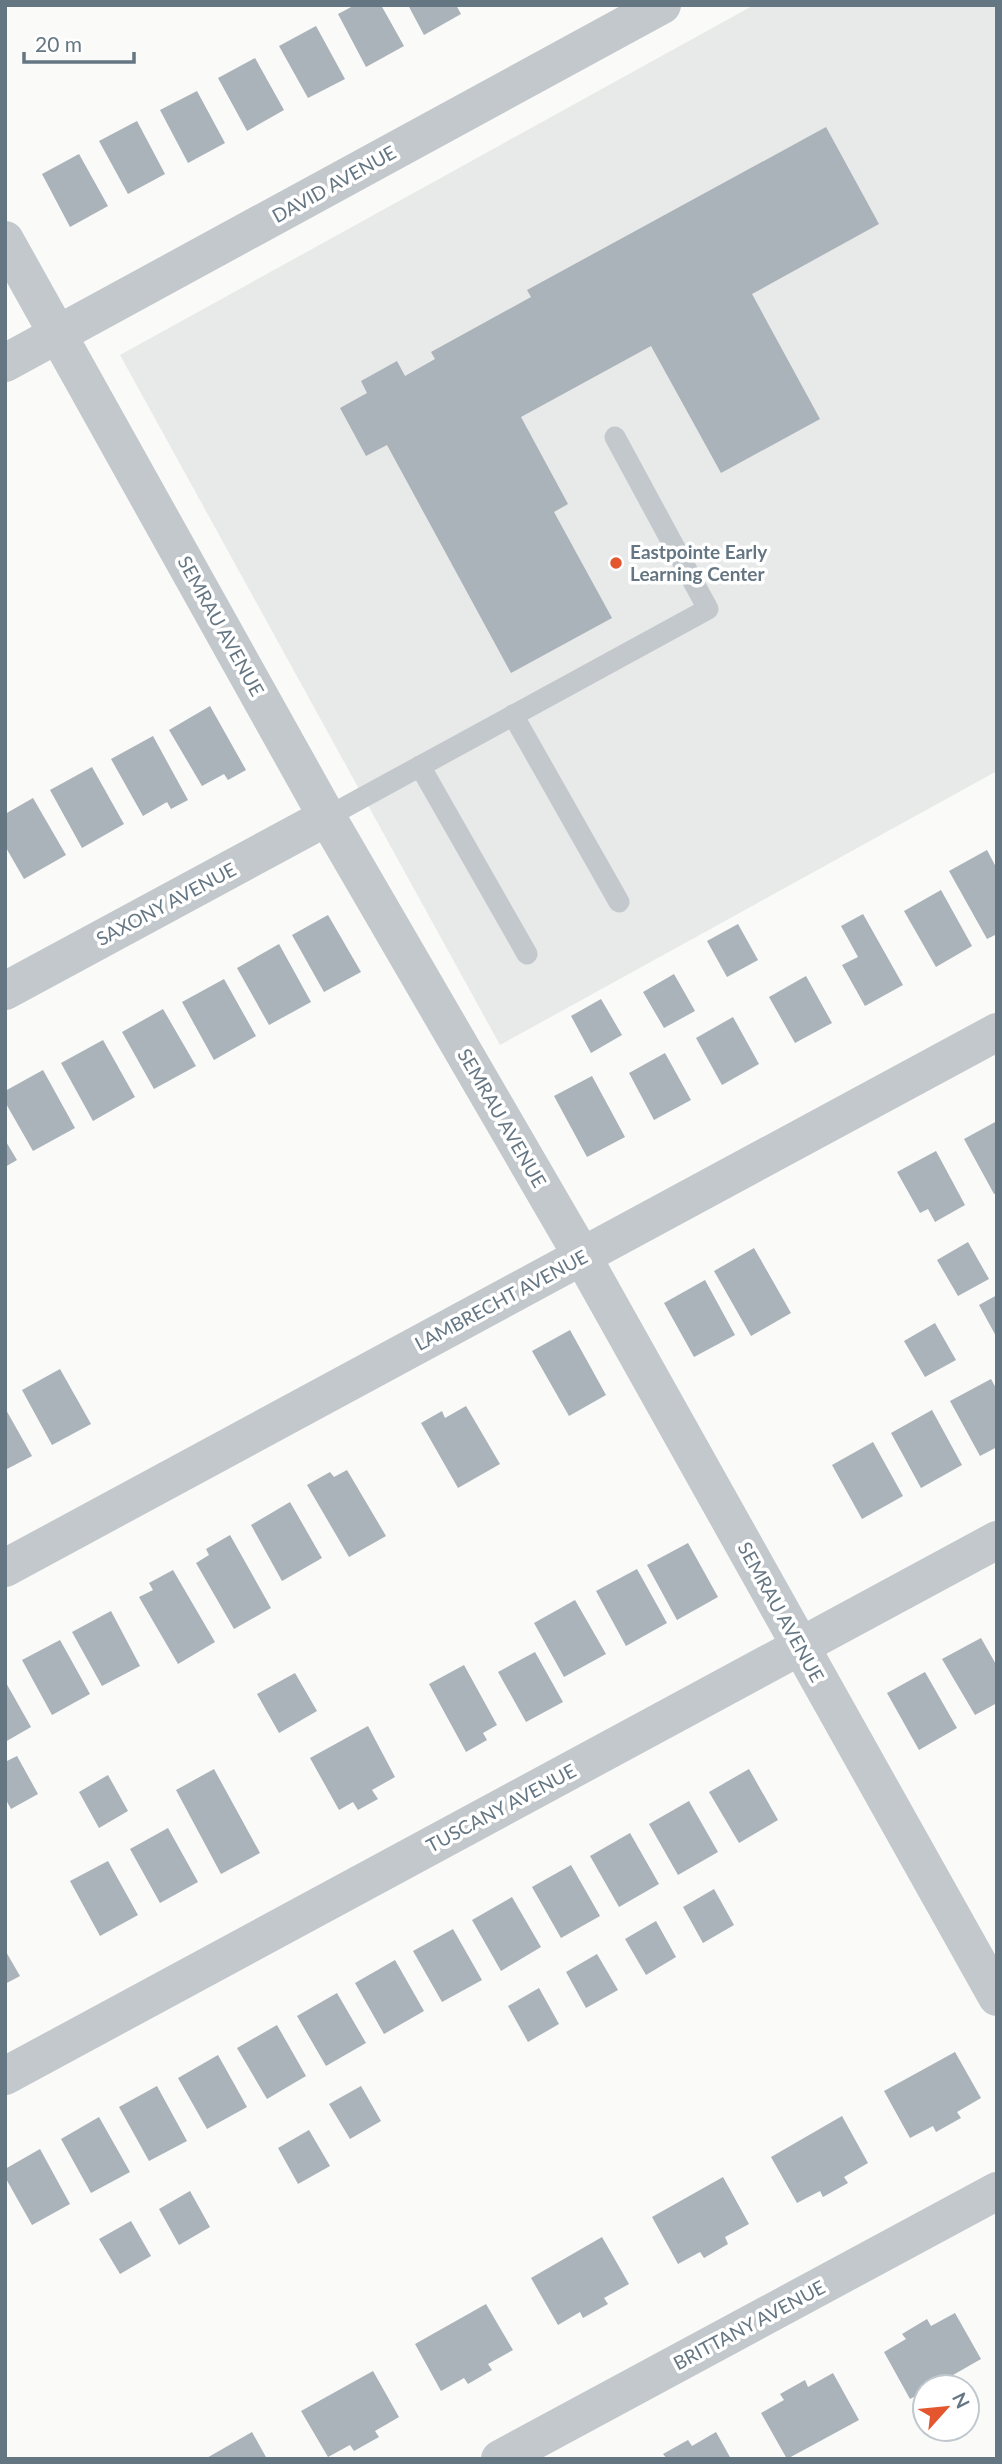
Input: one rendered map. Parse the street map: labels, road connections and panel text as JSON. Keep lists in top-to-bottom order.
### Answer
{
  "streets": {
    "street": [
      "DAVID AVENUE",
      "SEMRAU AVENUE",
      "SAXONY AVENUE",
      "LAMBRECHT AVENUE",
      "TUSCANY AVENUE",
      "BRITTANY AVENUE"
    ]
  },
  "crossings": [
    ["DAVID AVENUE", "SEMRAU AVENUE"],
    ["SEMRAU AVENUE", "SAXONY AVENUE"],
    ["SEMRAU AVENUE", "LAMBRECHT AVENUE"],
    ["SEMRAU AVENUE", "TUSCANY AVENUE"]
  ],
  "places": ["Eastpointe Early Learning Center"],
  "scale_bar": "20 m",
  "north": "top right"
}
